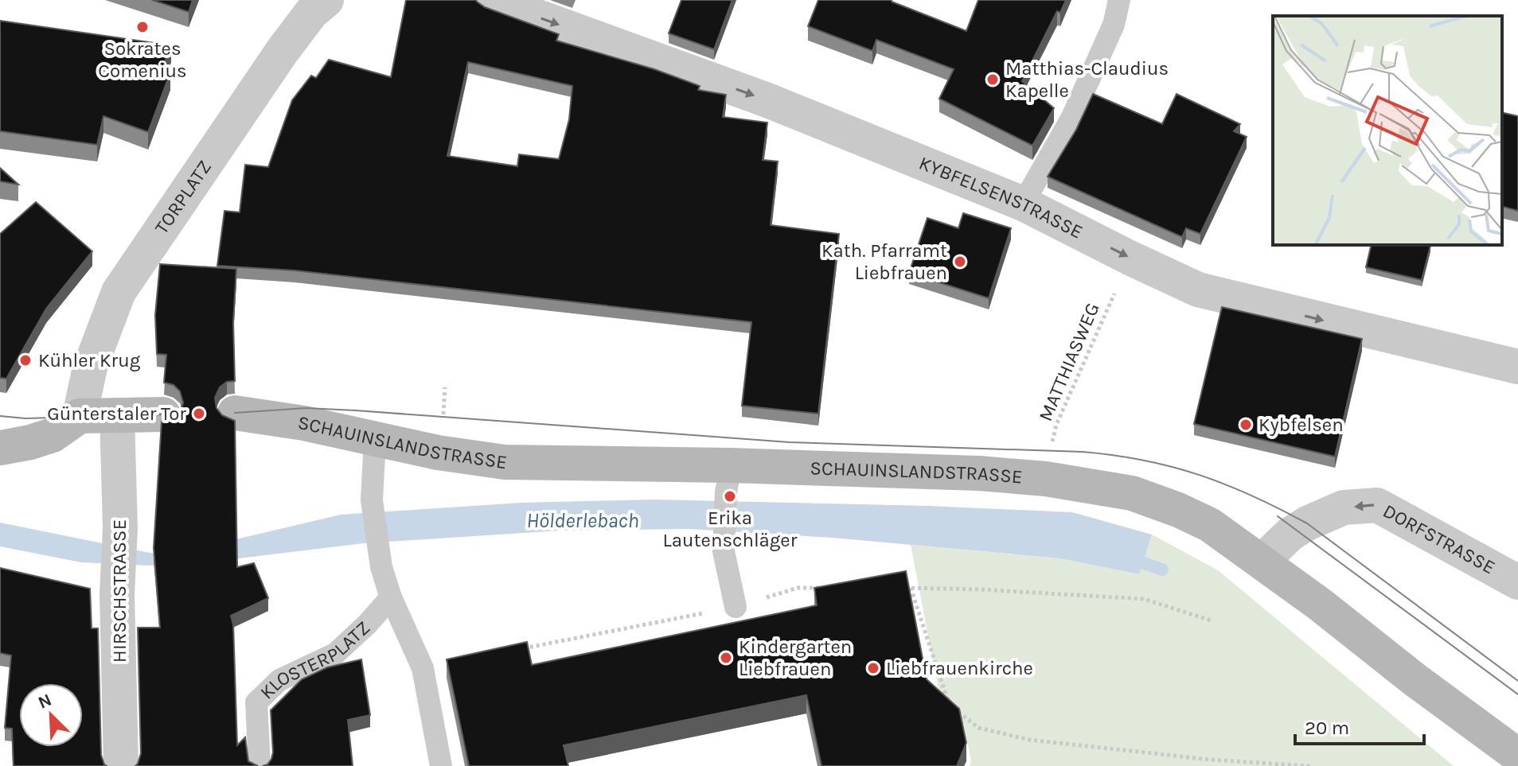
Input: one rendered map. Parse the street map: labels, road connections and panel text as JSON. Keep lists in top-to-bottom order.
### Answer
{
  "streets": {
    "main road": ["SCHAUINSLANDSTRASSE"],
    "street": [
      "TORPLATZ",
      "KYBFELSENSTRASSE",
      "DORFSTRASSE",
      "HIRSCHSTRASSE"
    ],
    "lane": ["KLOSTERPLATZ"],
    "path": ["MATTHIASWEG"]
  },
  "crossings": [
    ["MATTHIASWEG", "SCHAUINSLANDSTRASSE"],
    ["SCHAUINSLANDSTRASSE", "DORFSTRASSE"]
  ],
  "one_way": ["KYBFELSENSTRASSE", "DORFSTRASSE"],
  "water": ["Hölderlebach"],
  "places": [
    "Sokrates Comenius",
    "Matthias-Claudius Kapelle",
    "Kath. Pfarramt Liebfrauen",
    "Kühler Krug",
    "Günterstaler Tor",
    "Kybfelsen",
    "Erika Lautenschläger",
    "Kindergarten Liebfrauen",
    "Liebfrauenkirche"
  ],
  "scale_bar": "20 m",
  "north": "top left"
}
